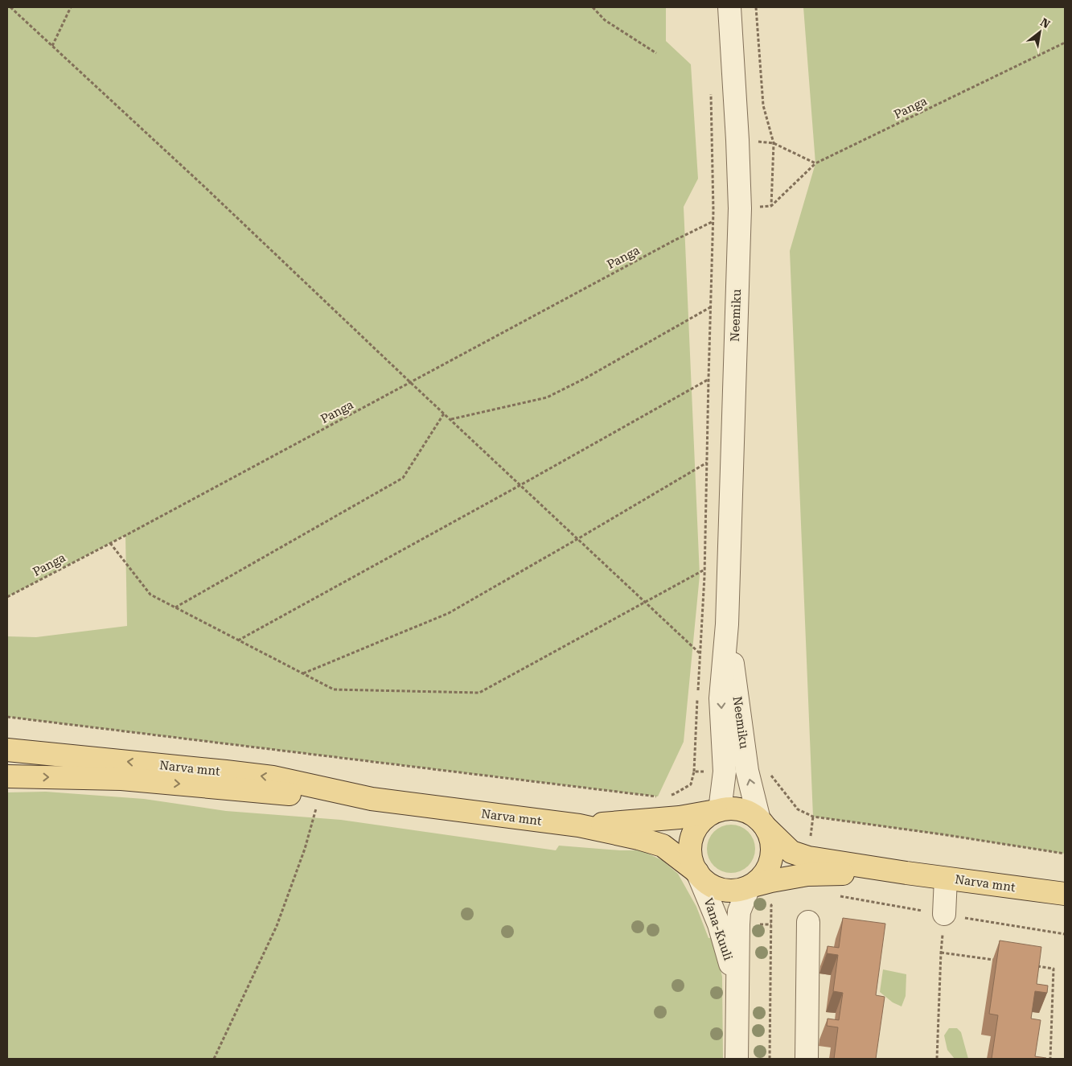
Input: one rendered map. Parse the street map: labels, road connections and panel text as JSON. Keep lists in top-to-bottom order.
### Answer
{
  "streets": {
    "main road": ["Narva mnt"],
    "street": ["Neemiku", "Vana-Kuuli"],
    "path": ["Panga"]
  },
  "crossings": [
    ["Neemiku", "Narva mnt"],
    ["Neemiku", "Vana-Kuuli"],
    ["Narva mnt", "Vana-Kuuli"]
  ],
  "north": "top right"
}
